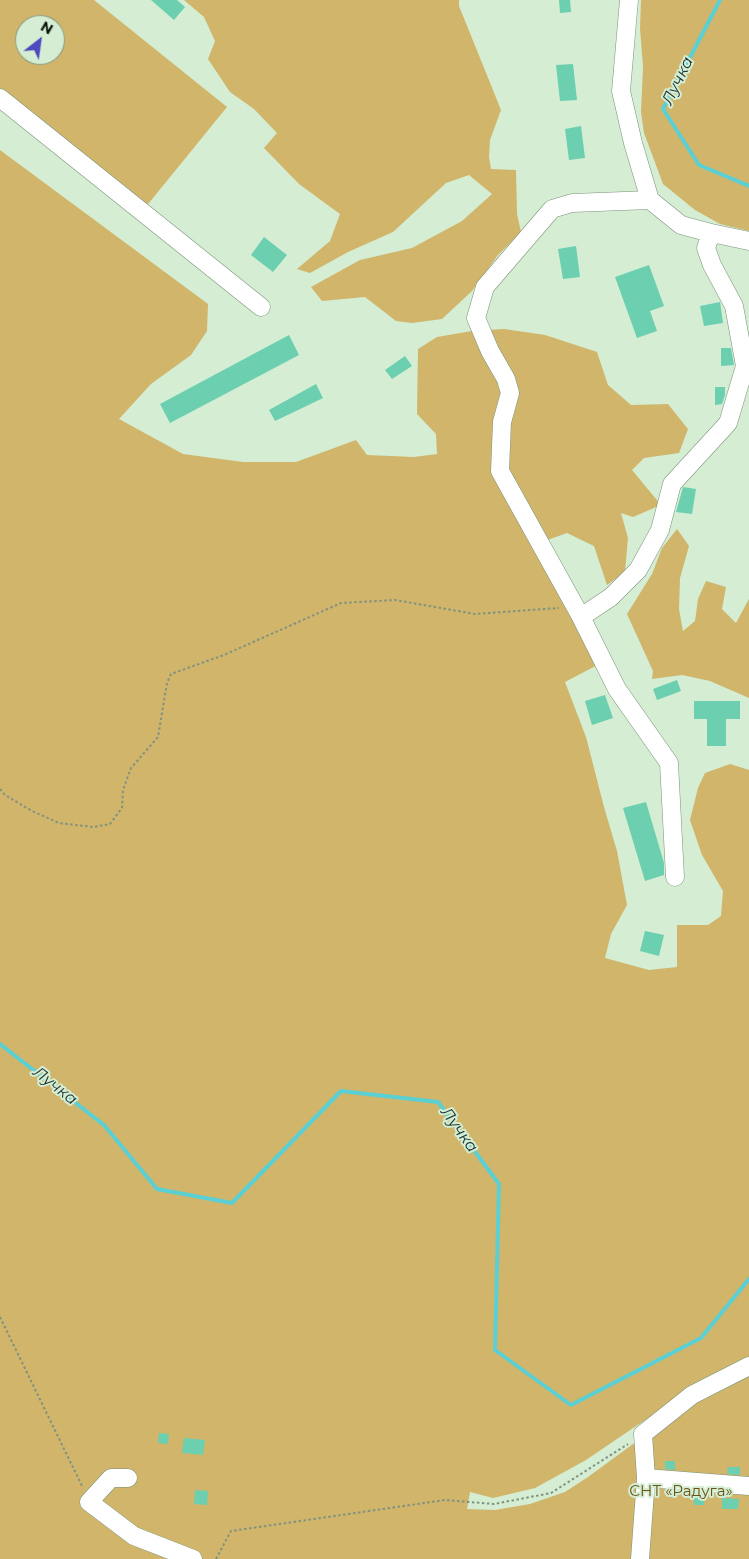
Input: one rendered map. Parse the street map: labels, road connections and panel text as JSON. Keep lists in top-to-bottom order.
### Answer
{
  "water": ["Лучка"],
  "parks": ["СНТ «Радуга»"],
  "north": "top right"
}
